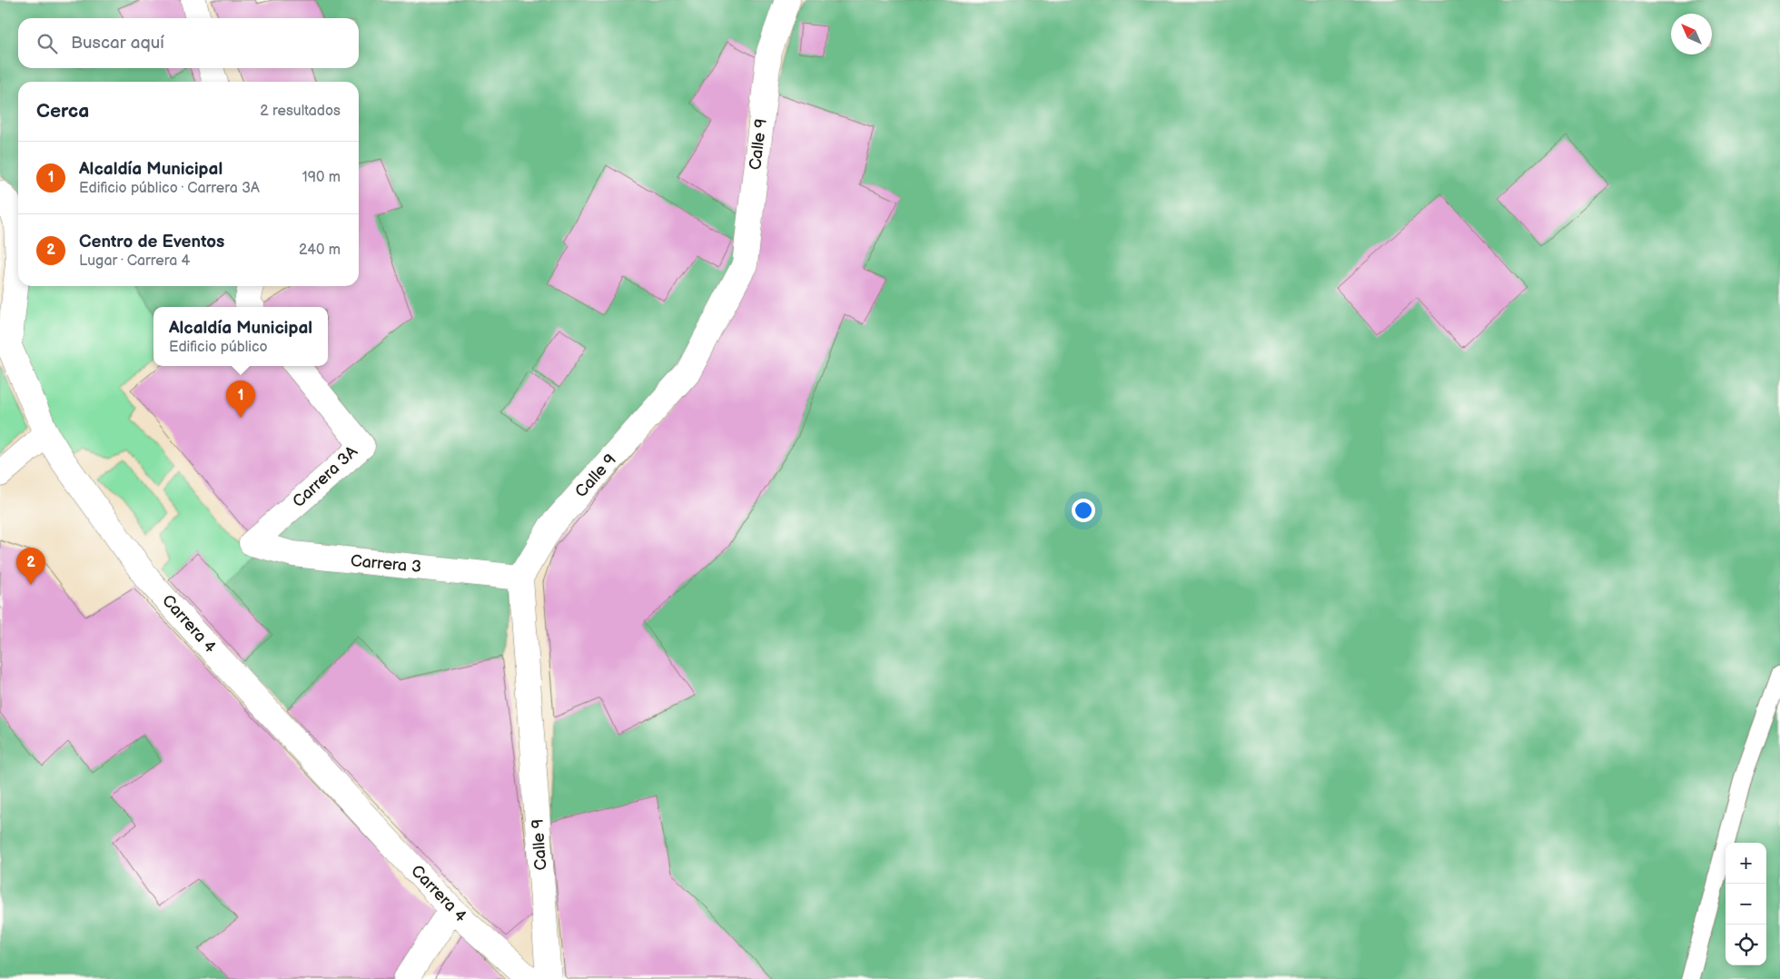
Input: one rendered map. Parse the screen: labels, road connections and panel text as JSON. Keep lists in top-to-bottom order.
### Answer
{
  "streets": {
    "street": [
      "Calle 9",
      "Carrera 3A",
      "Carrera 3",
      "Carrera 4"
    ]
  },
  "crossings": [
    ["Calle 9", "Carrera 3"],
    ["Carrera 3A", "Carrera 3"]
  ],
  "north": "top left",
  "page": {
    "search": "Buscar aquí",
    "heading": ["Cerca", "2 resultados"],
    "list": [
      {
        "mark": "1",
        "name": "Alcaldía Municipal",
        "note": "Edificio público · Carrera 3A",
        "value": "190 m"
      },
      {
        "mark": "2",
        "name": "Centro de Eventos",
        "note": "Lugar · Carrera 4",
        "value": "240 m"
      }
    ],
    "popup": ["Alcaldía Municipal", "Edificio público"],
    "pins": ["1", "2"],
    "map_buttons": ["+", "−"]
  }
}
